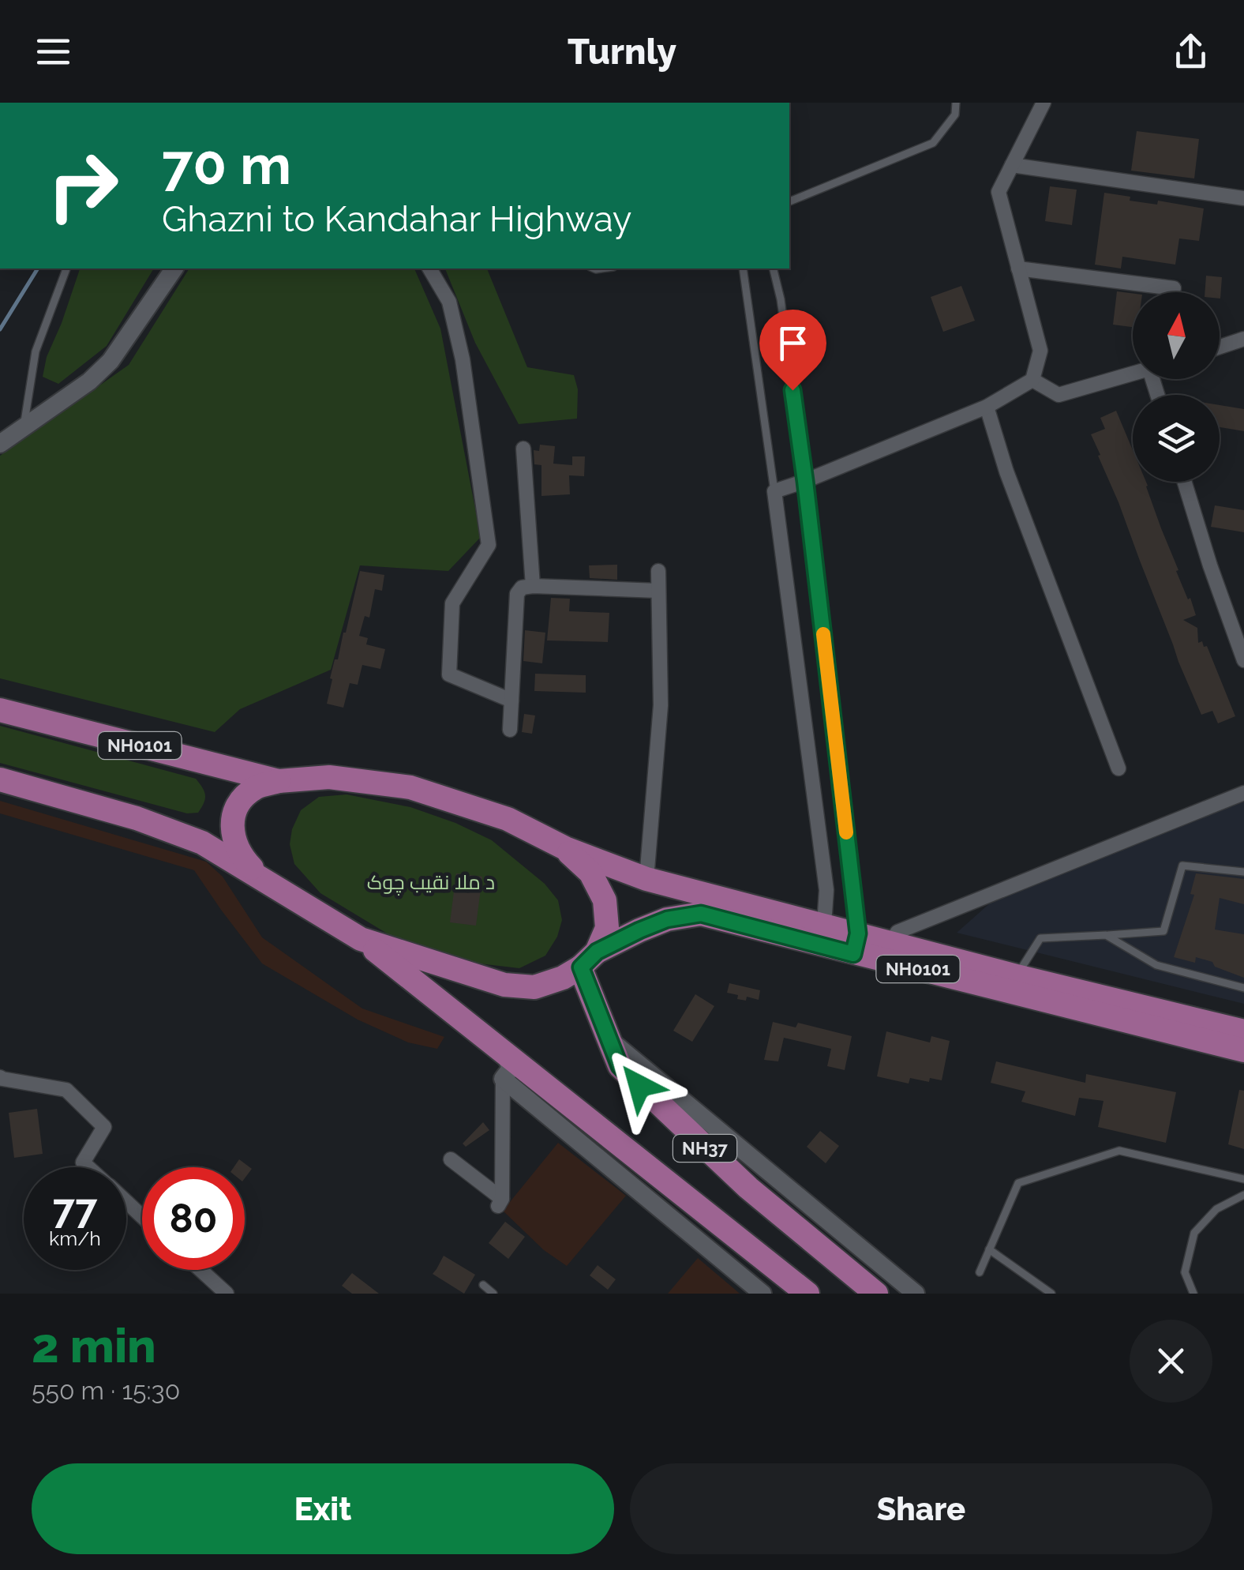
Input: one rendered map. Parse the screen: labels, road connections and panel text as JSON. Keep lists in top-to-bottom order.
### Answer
{
  "streets": {
    "highway": ["NH0101", "NH37"]
  },
  "crossings": [
    ["NH0101", "NH37"]
  ],
  "parks": ["د ملا نقيب چوک"],
  "north": "top",
  "page": {
    "header": "Turnly",
    "turn": ["70 m", "Ghazni to Kandahar Highway"],
    "speed": "77 km/h",
    "limit": "80",
    "heading": ["2 min", "550 m · 15:30"],
    "buttons": ["Exit", "Share"]
  }
}
